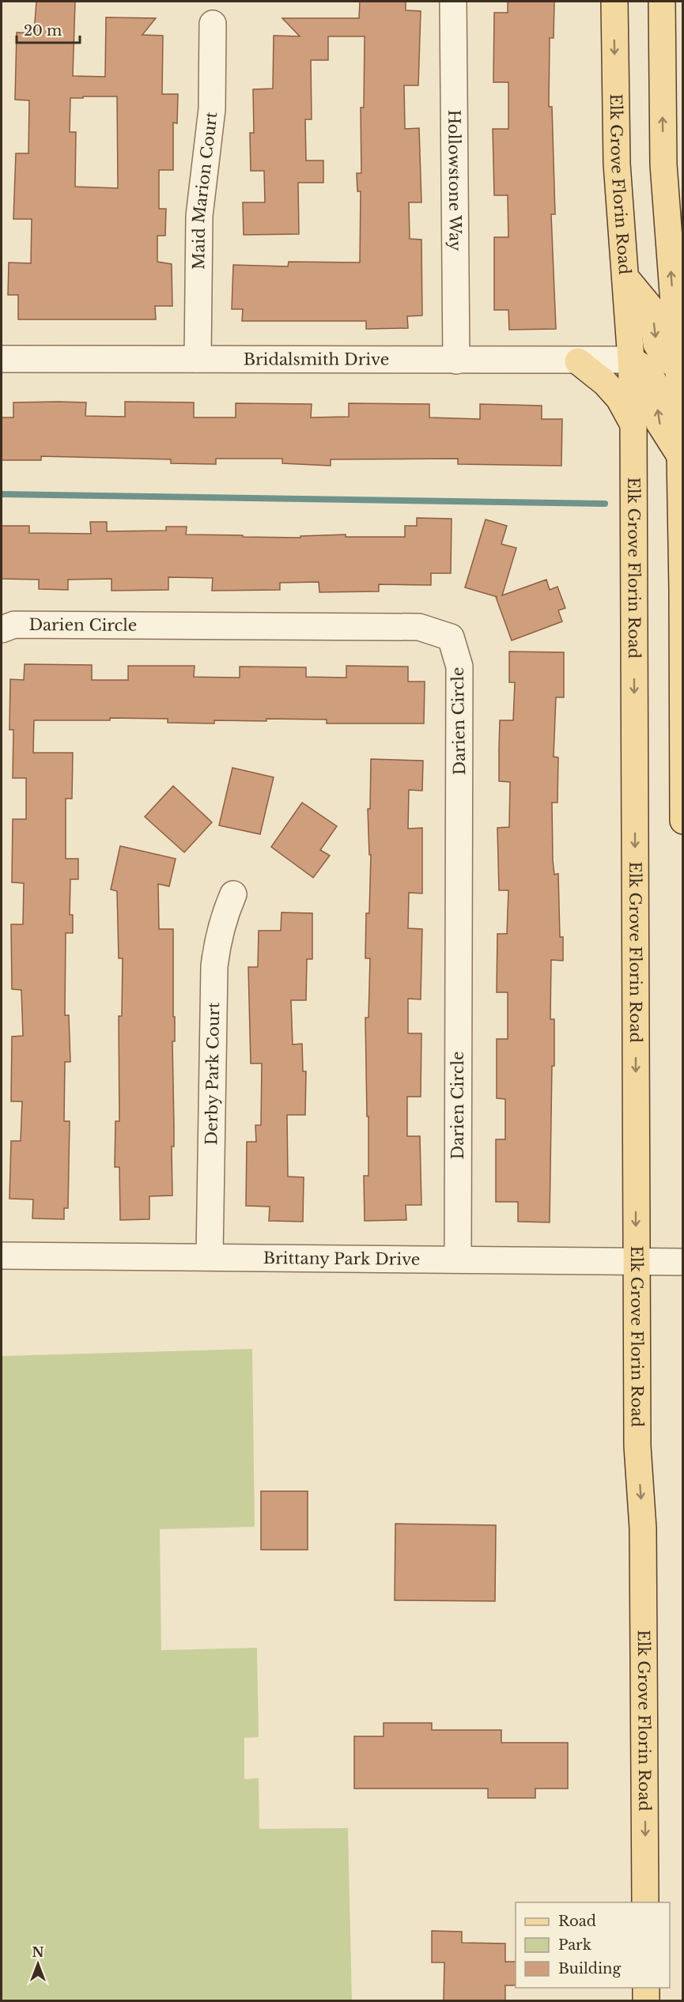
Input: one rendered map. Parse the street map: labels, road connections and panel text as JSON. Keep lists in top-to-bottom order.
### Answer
{
  "streets": {
    "main road": ["Elk Grove Florin Road"],
    "street": [
      "Hollowstone Way",
      "Maid Marion Court",
      "Bridalsmith Drive",
      "Darien Circle",
      "Derby Park Court",
      "Brittany Park Drive"
    ]
  },
  "crossings": [
    ["Hollowstone Way", "Bridalsmith Drive"],
    ["Elk Grove Florin Road", "Bridalsmith Drive"],
    ["Elk Grove Florin Road", "Brittany Park Drive"],
    ["Maid Marion Court", "Bridalsmith Drive"],
    ["Darien Circle", "Brittany Park Drive"],
    ["Derby Park Court", "Brittany Park Drive"]
  ],
  "legend": ["Road", "Park", "Building"],
  "scale_bar": "20 m",
  "north": "top"
}
